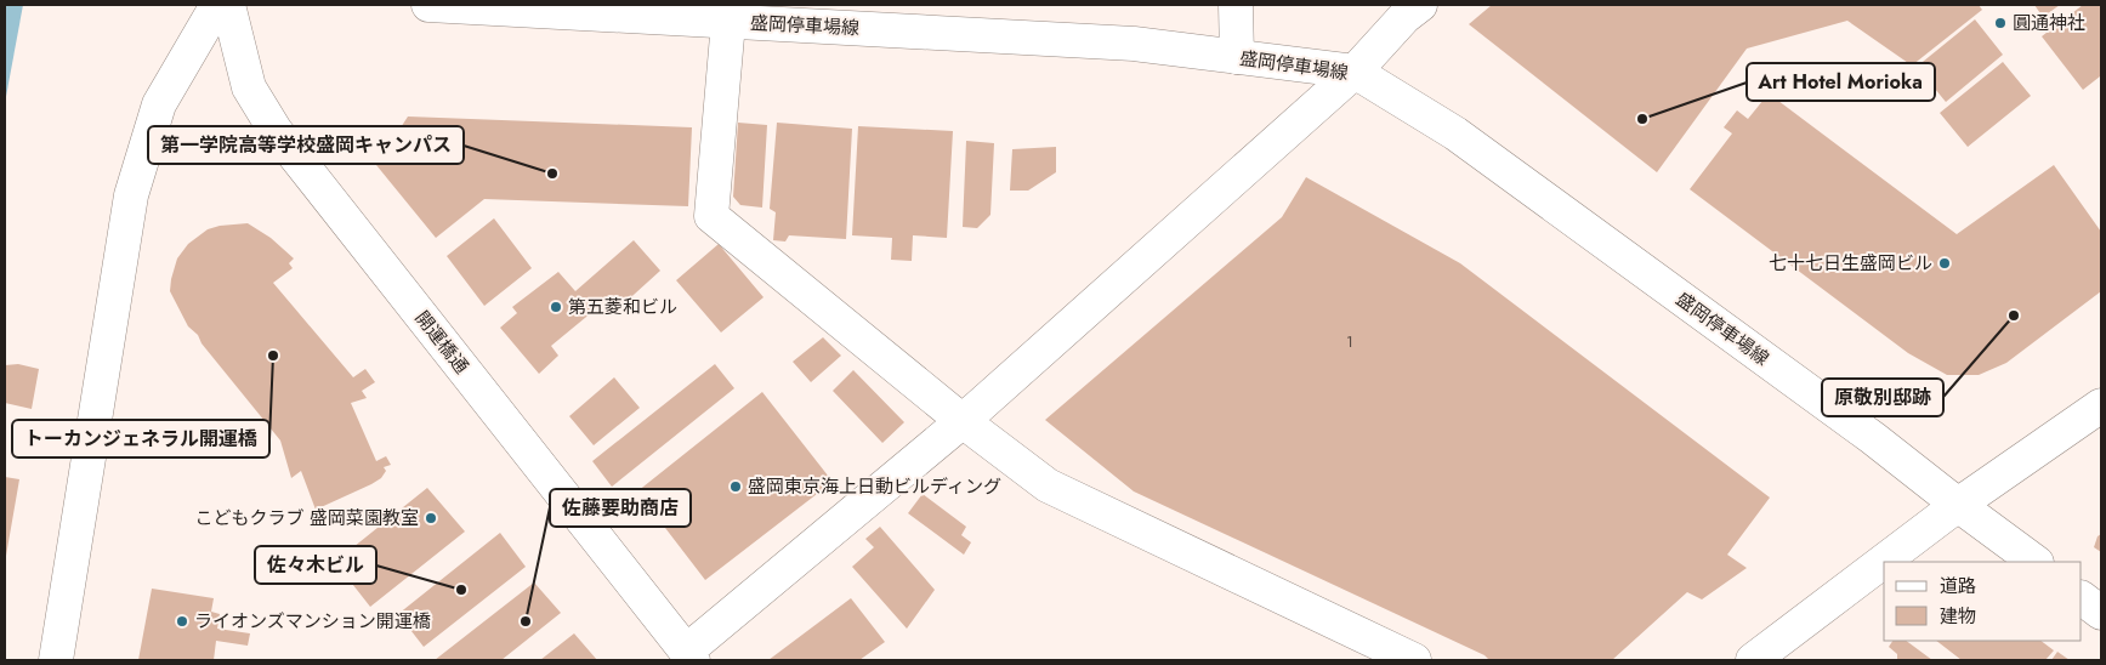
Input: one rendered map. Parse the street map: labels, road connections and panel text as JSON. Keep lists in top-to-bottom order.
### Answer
{
  "streets": {
    "street": ["盛岡停車場線", "開運橋通"]
  },
  "places": [
    "圓通神社",
    "Art Hotel Morioka",
    "第一学院高等学校盛岡キャンパス",
    "七十七日生盛岡ビル",
    "第五菱和ビル",
    "原敬別邸跡",
    "トーカンジェネラル開運橋",
    "盛岡東京海上日動ビルディング",
    "こどもクラブ 盛岡菜園教室",
    "佐々木ビル",
    "ライオンズマンション開運橋",
    "佐藤要助商店"
  ],
  "house_numbers": ["1"],
  "legend": ["道路", "建物"]
}
